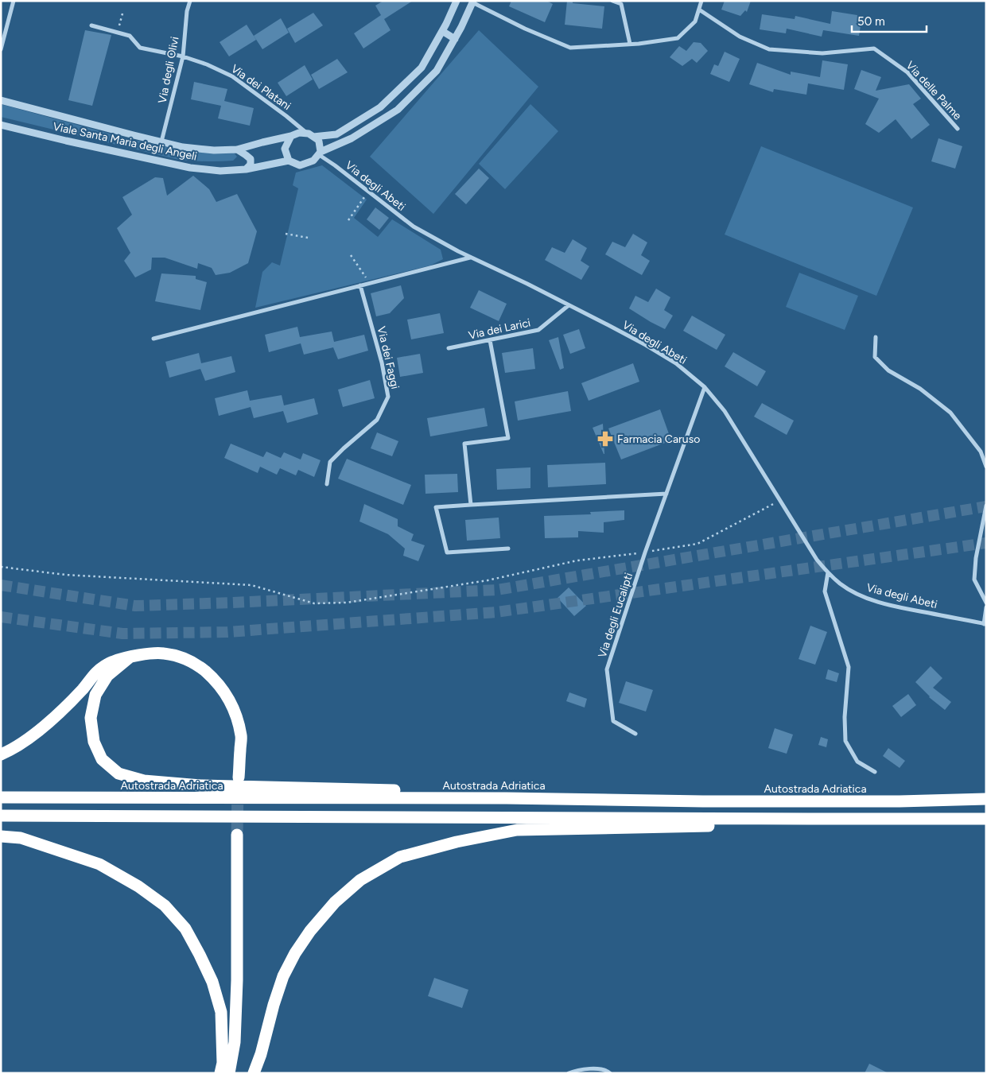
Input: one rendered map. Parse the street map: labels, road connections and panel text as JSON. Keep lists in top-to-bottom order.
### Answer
{
  "streets": {
    "highway": ["Autostrada Adriatica"],
    "street": [
      "Via degli Olivi",
      "Via dei Platani",
      "Via delle Palme",
      "Viale Santa Maria degli Angeli",
      "Via degli Abeti",
      "Via dei Larici",
      "Via dei Faggi",
      "Via degli Eucalipti"
    ]
  },
  "crossings": [
    ["Via degli Olivi", "Via dei Platani"],
    ["Via degli Olivi", "Viale Santa Maria degli Angeli"],
    ["Via dei Platani", "Viale Santa Maria degli Angeli"],
    ["Via dei Platani", "Via degli Abeti"],
    ["Viale Santa Maria degli Angeli", "Via degli Abeti"],
    ["Via degli Abeti", "Via dei Larici"],
    ["Via degli Abeti", "Via degli Eucalipti"]
  ],
  "places": {
    "pharmacy": ["Farmacia Caruso"]
  },
  "scale_bar": "50 m"
}
